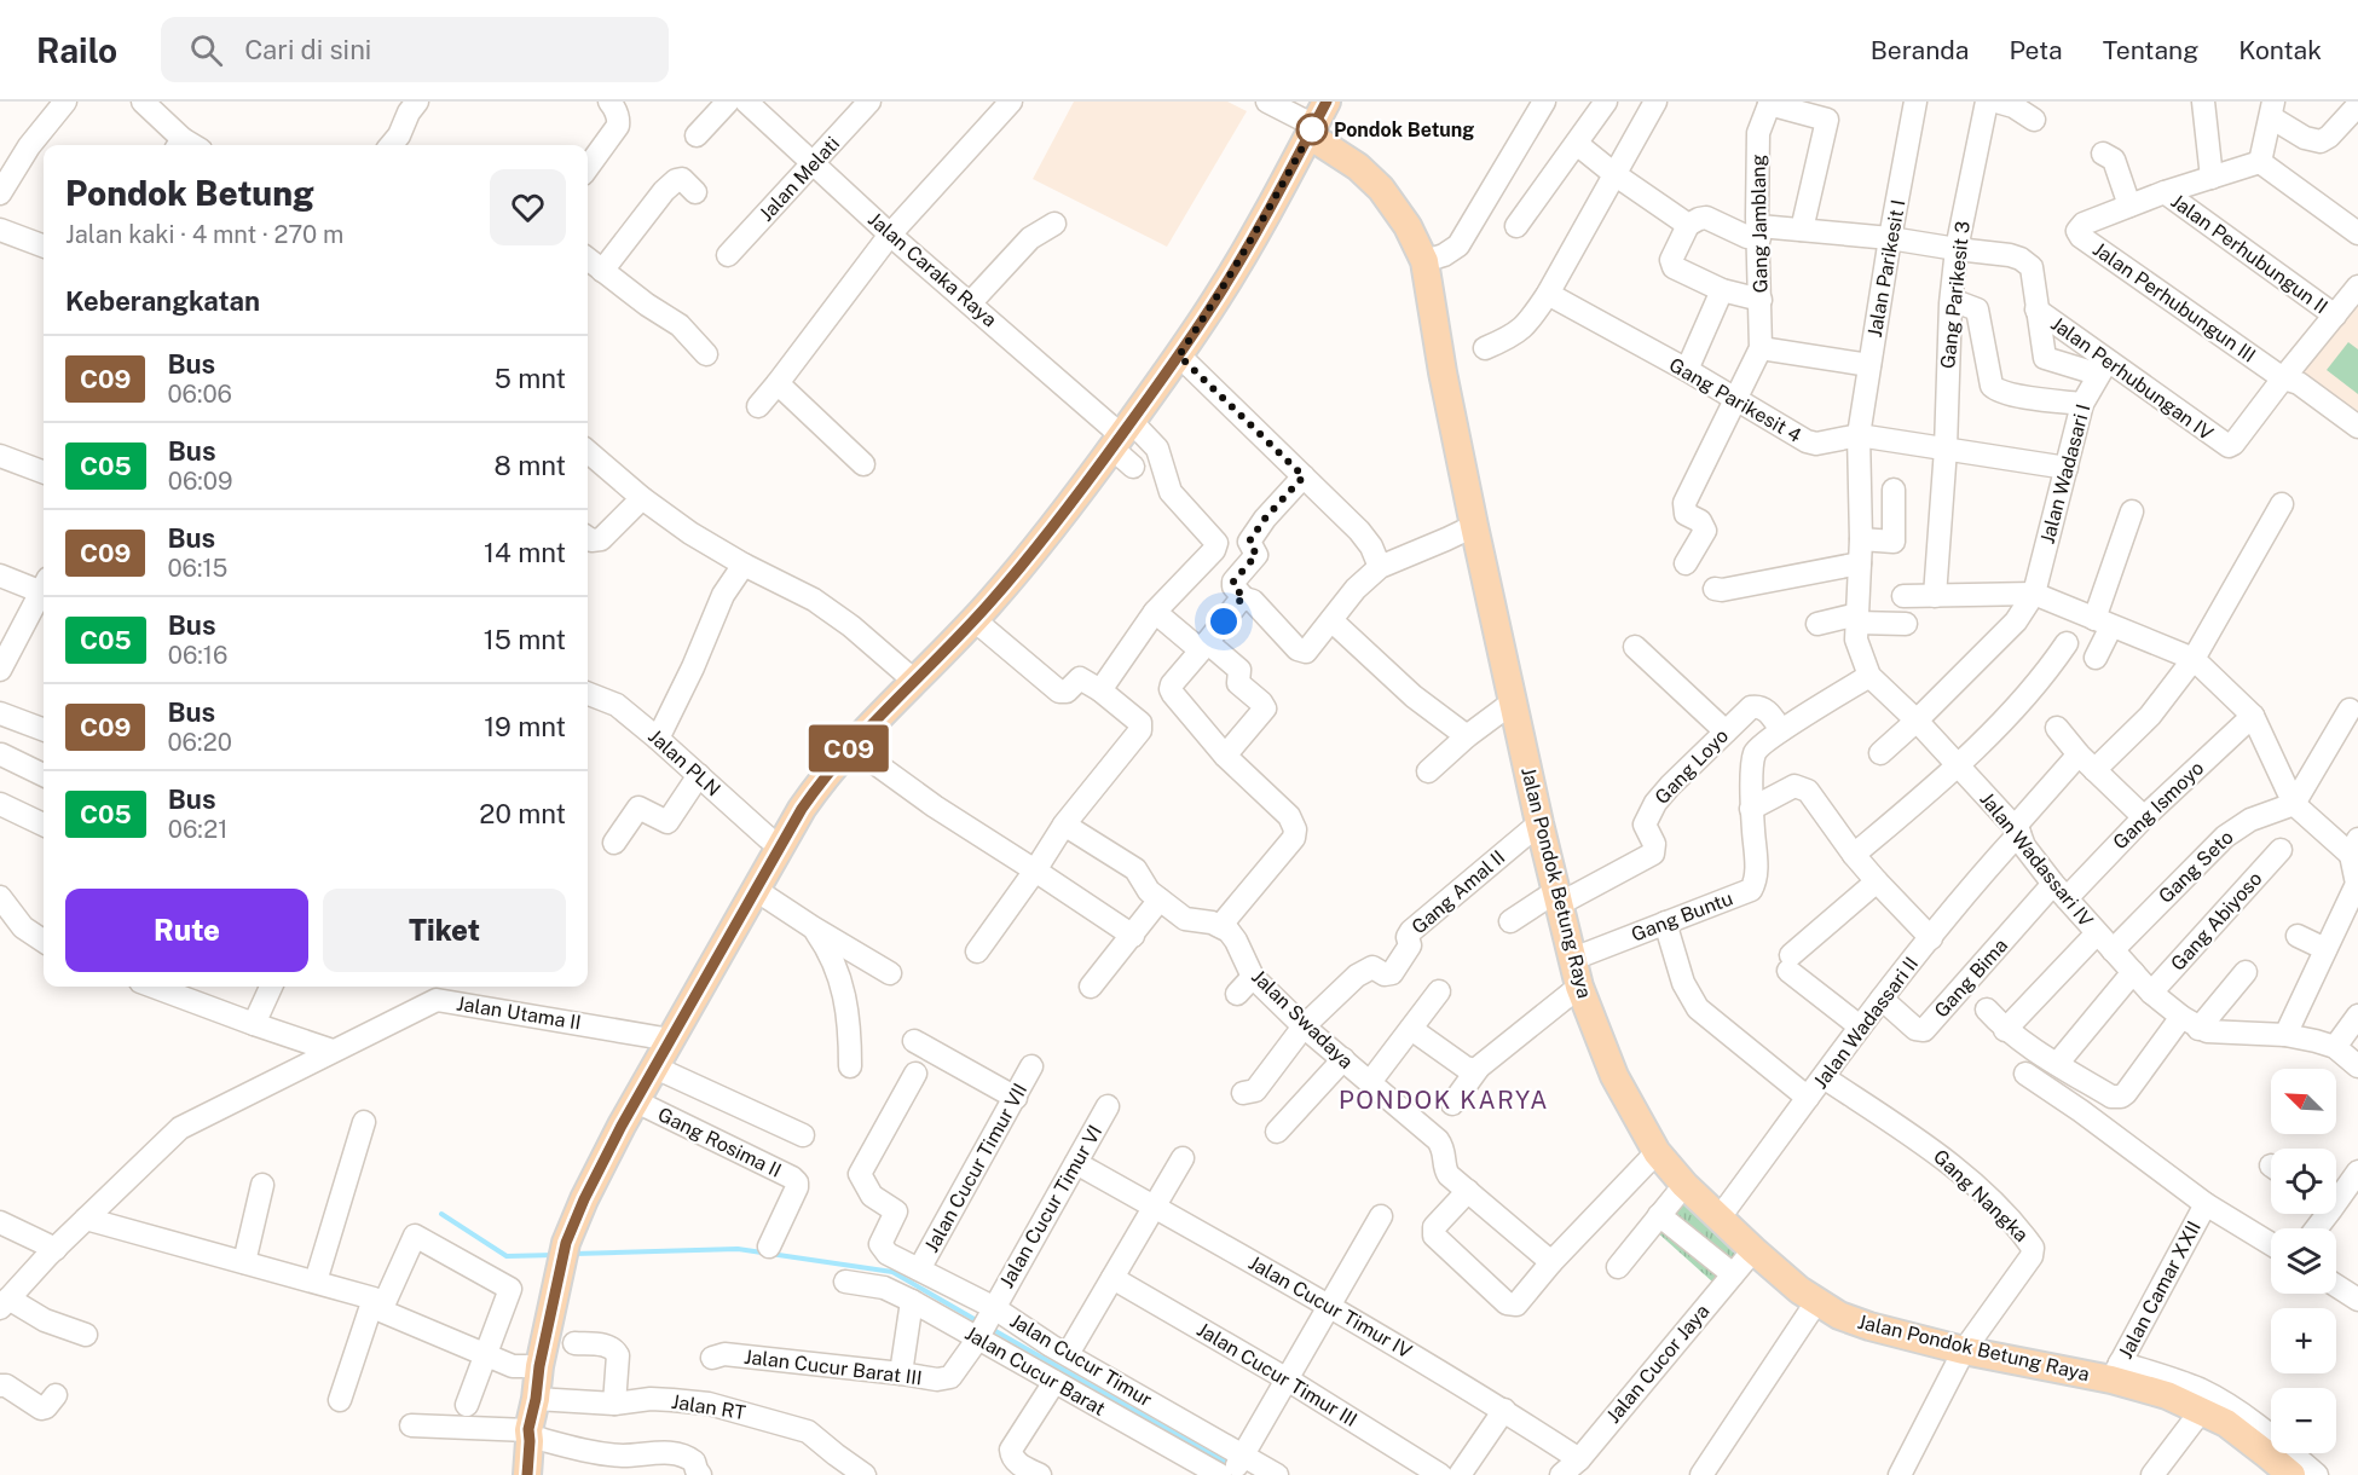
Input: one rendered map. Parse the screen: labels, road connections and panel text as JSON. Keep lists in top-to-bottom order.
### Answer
{
  "streets": {
    "main road": ["Jalan Pondok Betung Raya"],
    "street": [
      "Jalan Melati",
      "Gang Jamblang",
      "Jalan Perhubungun II",
      "Jalan Parikesit I",
      "Jalan Caraka Raya",
      "Gang Parikesit 3",
      "Jalan Perhubungun III",
      "Jalan Perhubungan IV",
      "Gang Parikesit 4",
      "Jalan Wadasari I",
      "Jalan PLN",
      "Gang Loyo",
      "Gang Ismoyo",
      "Jalan Wadassari IV",
      "Gang Seto",
      "Gang Amal II",
      "Gang Buntu",
      "Gang Abiyoso",
      "Gang Bima",
      "Jalan Utama II",
      "Jalan Swadaya",
      "Jalan Wadassari II",
      "Gang Rosima II",
      "Jalan Cucur Timur VII",
      "Gang Nangka",
      "Jalan Cucur Timur VI",
      "Jalan Camar XXII",
      "Jalan Cucur Timur IV",
      "Jalan Cucur Timur",
      "Jalan Cucor Jaya",
      "Jalan Cucur Barat III",
      "Jalan Cucur Barat",
      "Jalan Cucur Timur III",
      "Jalan RT"
    ]
  },
  "crossings": [
    ["Jalan Melati", "Jalan Caraka Raya"],
    ["Jalan Perhubungun II", "Jalan Perhubungun III"],
    ["Jalan Parikesit I", "Gang Parikesit 4"],
    ["Jalan Parikesit I", "Jalan Wadassari IV"],
    ["Gang Parikesit 3", "Gang Parikesit 4"],
    ["Jalan Perhubungun III", "Jalan Perhubungan IV"],
    ["Jalan Perhubungan IV", "Jalan Wadasari I"],
    ["Gang Parikesit 4", "Jalan Wadasari I"],
    ["Gang Parikesit 4", "Jalan Wadassari IV"],
    ["Jalan Wadasari I", "Jalan Wadassari IV"],
    ["Gang Loyo", "Jalan Pondok Betung Raya"],
    ["Gang Loyo", "Gang Buntu"],
    ["Gang Ismoyo", "Jalan Wadassari IV"],
    ["Gang Ismoyo", "Gang Bima"],
    ["Jalan Wadassari IV", "Gang Seto"],
    ["Jalan Wadassari IV", "Gang Buntu"],
    ["Jalan Wadassari IV", "Gang Abiyoso"],
    ["Jalan Wadassari IV", "Gang Bima"],
    ["Jalan Wadassari IV", "Jalan Wadassari II"],
    ["Jalan Pondok Betung Raya", "Gang Amal II"],
    ["Jalan Pondok Betung Raya", "Gang Buntu"],
    ["Jalan Pondok Betung Raya", "Jalan Wadassari II"],
    ["Jalan Pondok Betung Raya", "Gang Nangka"],
    ["Jalan Pondok Betung Raya", "Jalan Camar XXII"],
    ["Jalan Pondok Betung Raya", "Jalan Cucor Jaya"],
    ["Gang Amal II", "Jalan Swadaya"],
    ["Gang Bima", "Jalan Wadassari II"],
    ["Jalan Wadassari II", "Gang Nangka"],
    ["Jalan Cucur Timur VII", "Jalan Cucur Timur"],
    ["Jalan Cucur Timur VI", "Jalan Cucur Timur IV"],
    ["Jalan Cucur Timur VI", "Jalan Cucur Timur"],
    ["Jalan Cucur Timur VI", "Jalan Cucur Barat III"],
    ["Jalan Cucur Timur VI", "Jalan Cucur Barat"],
    ["Jalan Cucur Timur IV", "Jalan Cucor Jaya"],
    ["Jalan Cucur Timur", "Jalan Cucur Barat III"],
    ["Jalan Cucur Timur", "Jalan Cucur Barat"],
    ["Jalan Cucur Barat III", "Jalan Cucur Barat"]
  ],
  "districts": ["PONDOK KARYA"],
  "places": ["Pondok Betung"],
  "lines": ["bus line C09"],
  "north": "top left",
  "page": {
    "header": "Railo",
    "search": "Cari di sini",
    "nav": [
      "Beranda",
      "Peta",
      "Tentang",
      "Kontak"
    ],
    "on_map": "C09",
    "heading": [
      ["Pondok Betung", "Jalan kaki · 4 mnt · 270 m"],
      "Keberangkatan"
    ],
    "list": [
      {
        "mark": "C09",
        "name": "Bus",
        "note": "06:06",
        "value": "5 mnt"
      },
      {
        "mark": "C05",
        "name": "Bus",
        "note": "06:09",
        "value": "8 mnt"
      },
      {
        "mark": "C09",
        "name": "Bus",
        "note": "06:15",
        "value": "14 mnt"
      },
      {
        "mark": "C05",
        "name": "Bus",
        "note": "06:16",
        "value": "15 mnt"
      },
      {
        "mark": "C09",
        "name": "Bus",
        "note": "06:20",
        "value": "19 mnt"
      },
      {
        "mark": "C05",
        "name": "Bus",
        "note": "06:21",
        "value": "20 mnt"
      }
    ],
    "buttons": ["Rute", "Tiket"],
    "map_buttons": ["+", "−"]
  }
}
